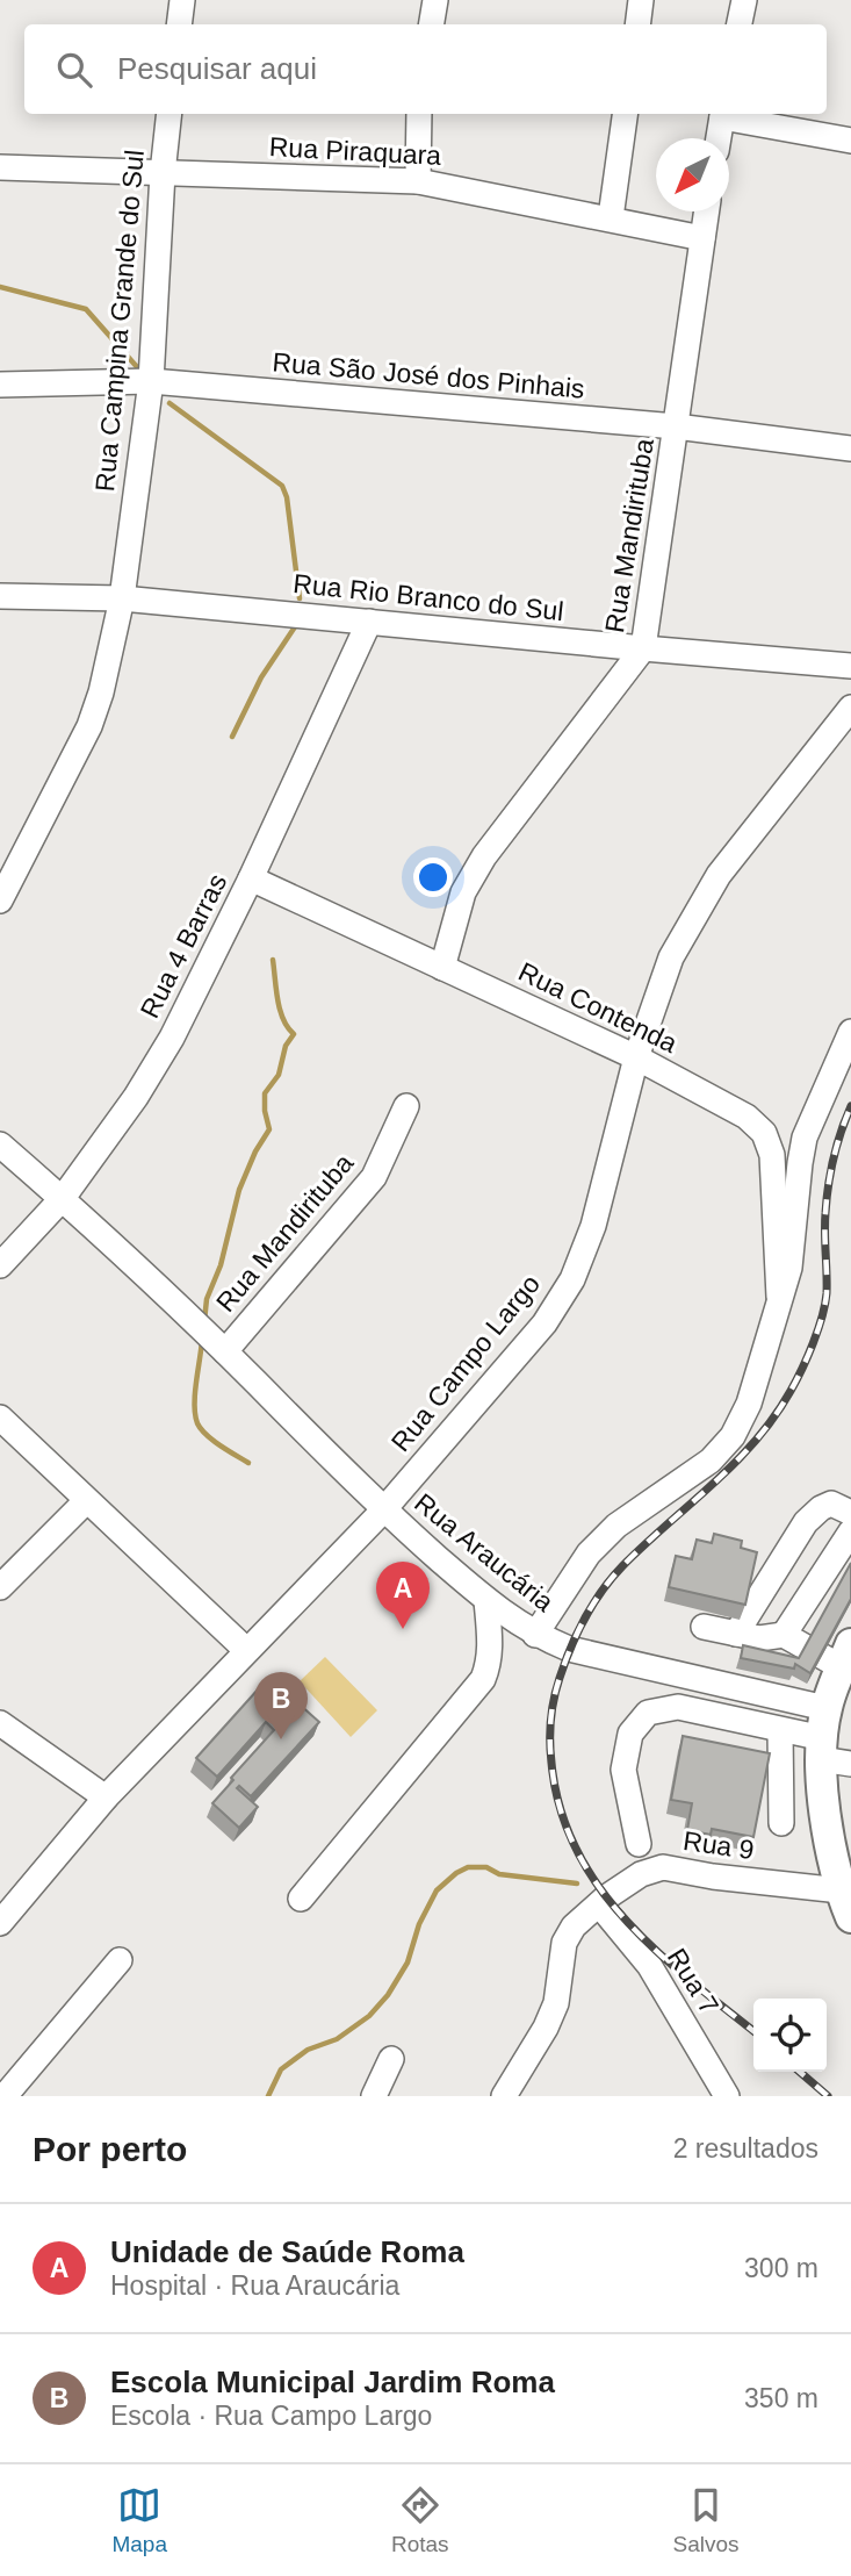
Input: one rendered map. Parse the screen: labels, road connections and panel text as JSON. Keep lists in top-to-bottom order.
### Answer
{
  "streets": {
    "street": [
      "Rua Piraquara",
      "Rua Campina Grande do Sul",
      "Rua São José dos Pinhais",
      "Rua Mandirituba",
      "Rua Rio Branco do Sul",
      "Rua 4 Barras",
      "Rua Contenda",
      "Rua Campo Largo",
      "Rua Araucária",
      "Rua 9",
      "Rua 7"
    ]
  },
  "crossings": [
    ["Rua Piraquara", "Rua Campina Grande do Sul"],
    ["Rua Piraquara", "Rua Mandirituba"],
    ["Rua Campina Grande do Sul", "Rua São José dos Pinhais"],
    ["Rua Campina Grande do Sul", "Rua Rio Branco do Sul"],
    ["Rua São José dos Pinhais", "Rua Mandirituba"],
    ["Rua Mandirituba", "Rua Rio Branco do Sul"],
    ["Rua Mandirituba", "Rua Contenda"],
    ["Rua Mandirituba", "Rua Araucária"],
    ["Rua Rio Branco do Sul", "Rua 4 Barras"],
    ["Rua 4 Barras", "Rua Contenda"],
    ["Rua 4 Barras", "Rua Araucária"],
    ["Rua Contenda", "Rua Campo Largo"],
    ["Rua Campo Largo", "Rua Araucária"],
    ["Rua 9", "Rua 7"]
  ],
  "north": "bottom left",
  "page": {
    "search": "Pesquisar aqui",
    "pins": ["A", "B"],
    "heading": ["Por perto", "2 resultados"],
    "list": [
      {
        "mark": "A",
        "name": "Unidade de Saúde Roma",
        "note": "Hospital · Rua Araucária",
        "value": "300 m"
      },
      {
        "mark": "B",
        "name": "Escola Municipal Jardim Roma",
        "note": "Escola · Rua Campo Largo",
        "value": "350 m"
      }
    ],
    "nav": ["Mapa", "Rotas", "Salvos"]
  }
}
